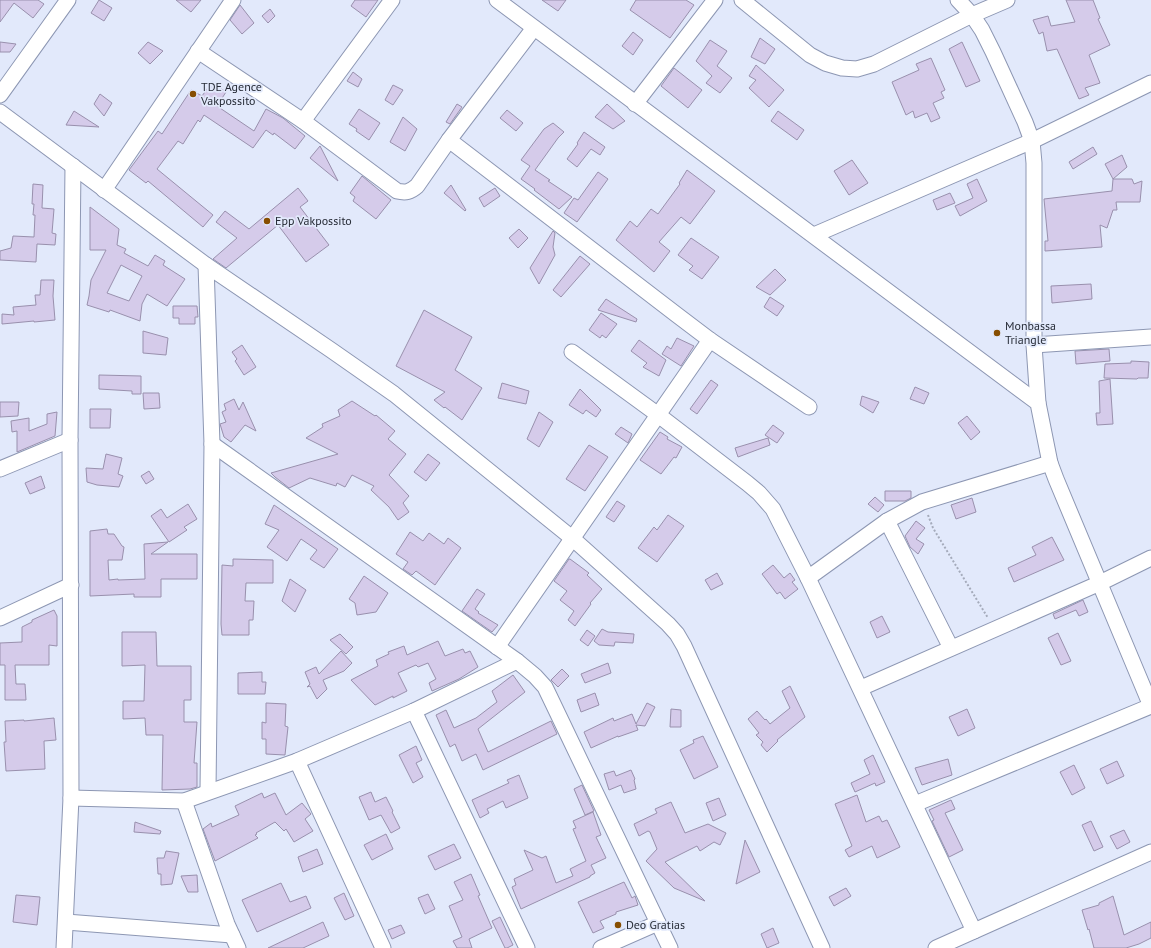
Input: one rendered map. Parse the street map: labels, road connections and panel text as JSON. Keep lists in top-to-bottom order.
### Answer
{
  "places": [
    "TDE Agence Vakpossito",
    "Epp Vakpossito",
    "Monbassa Triangle",
    "Deo Gratias"
  ]
}
